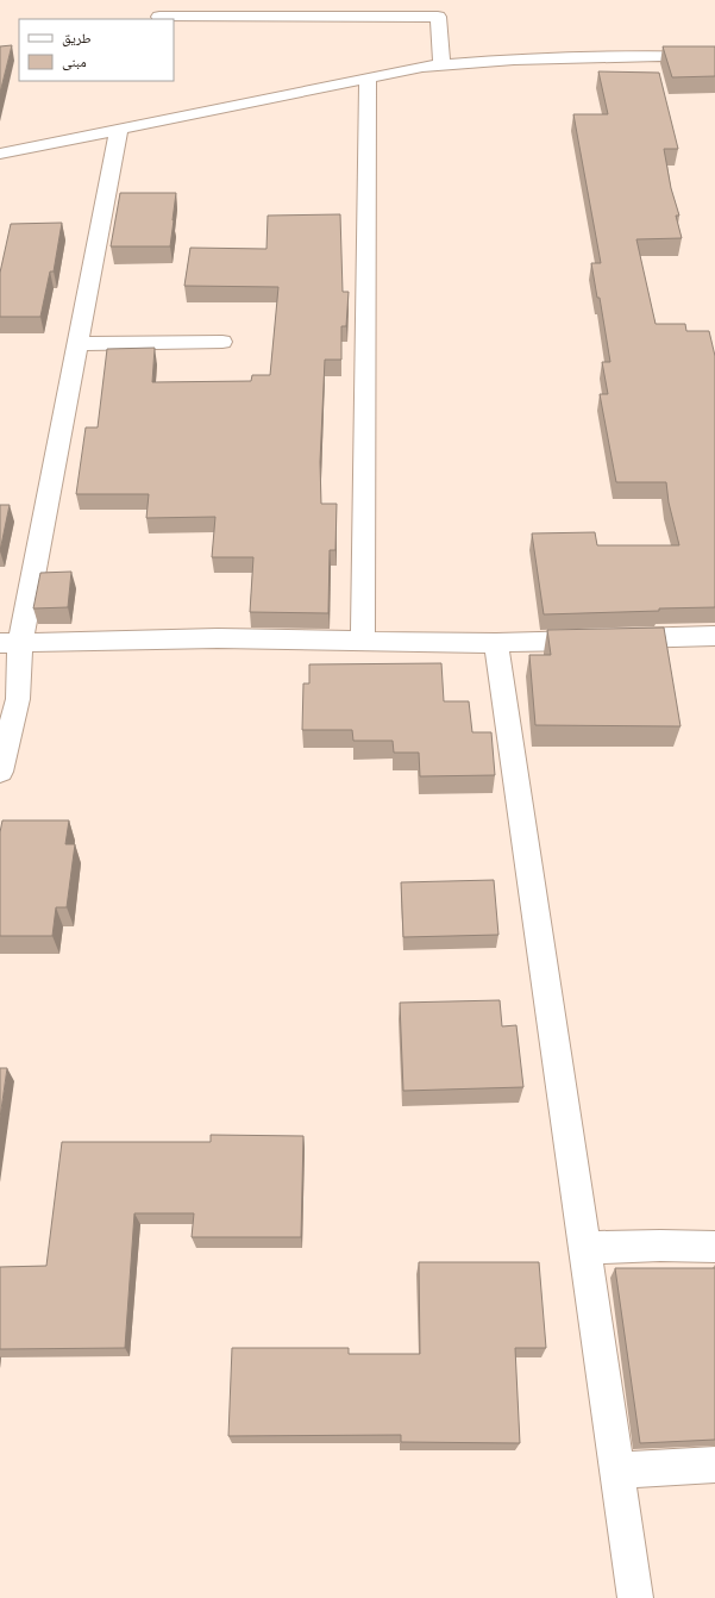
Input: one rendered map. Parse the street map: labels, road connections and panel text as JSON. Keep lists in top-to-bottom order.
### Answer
{
  "legend": ["طريق", "مبنى"]
}
